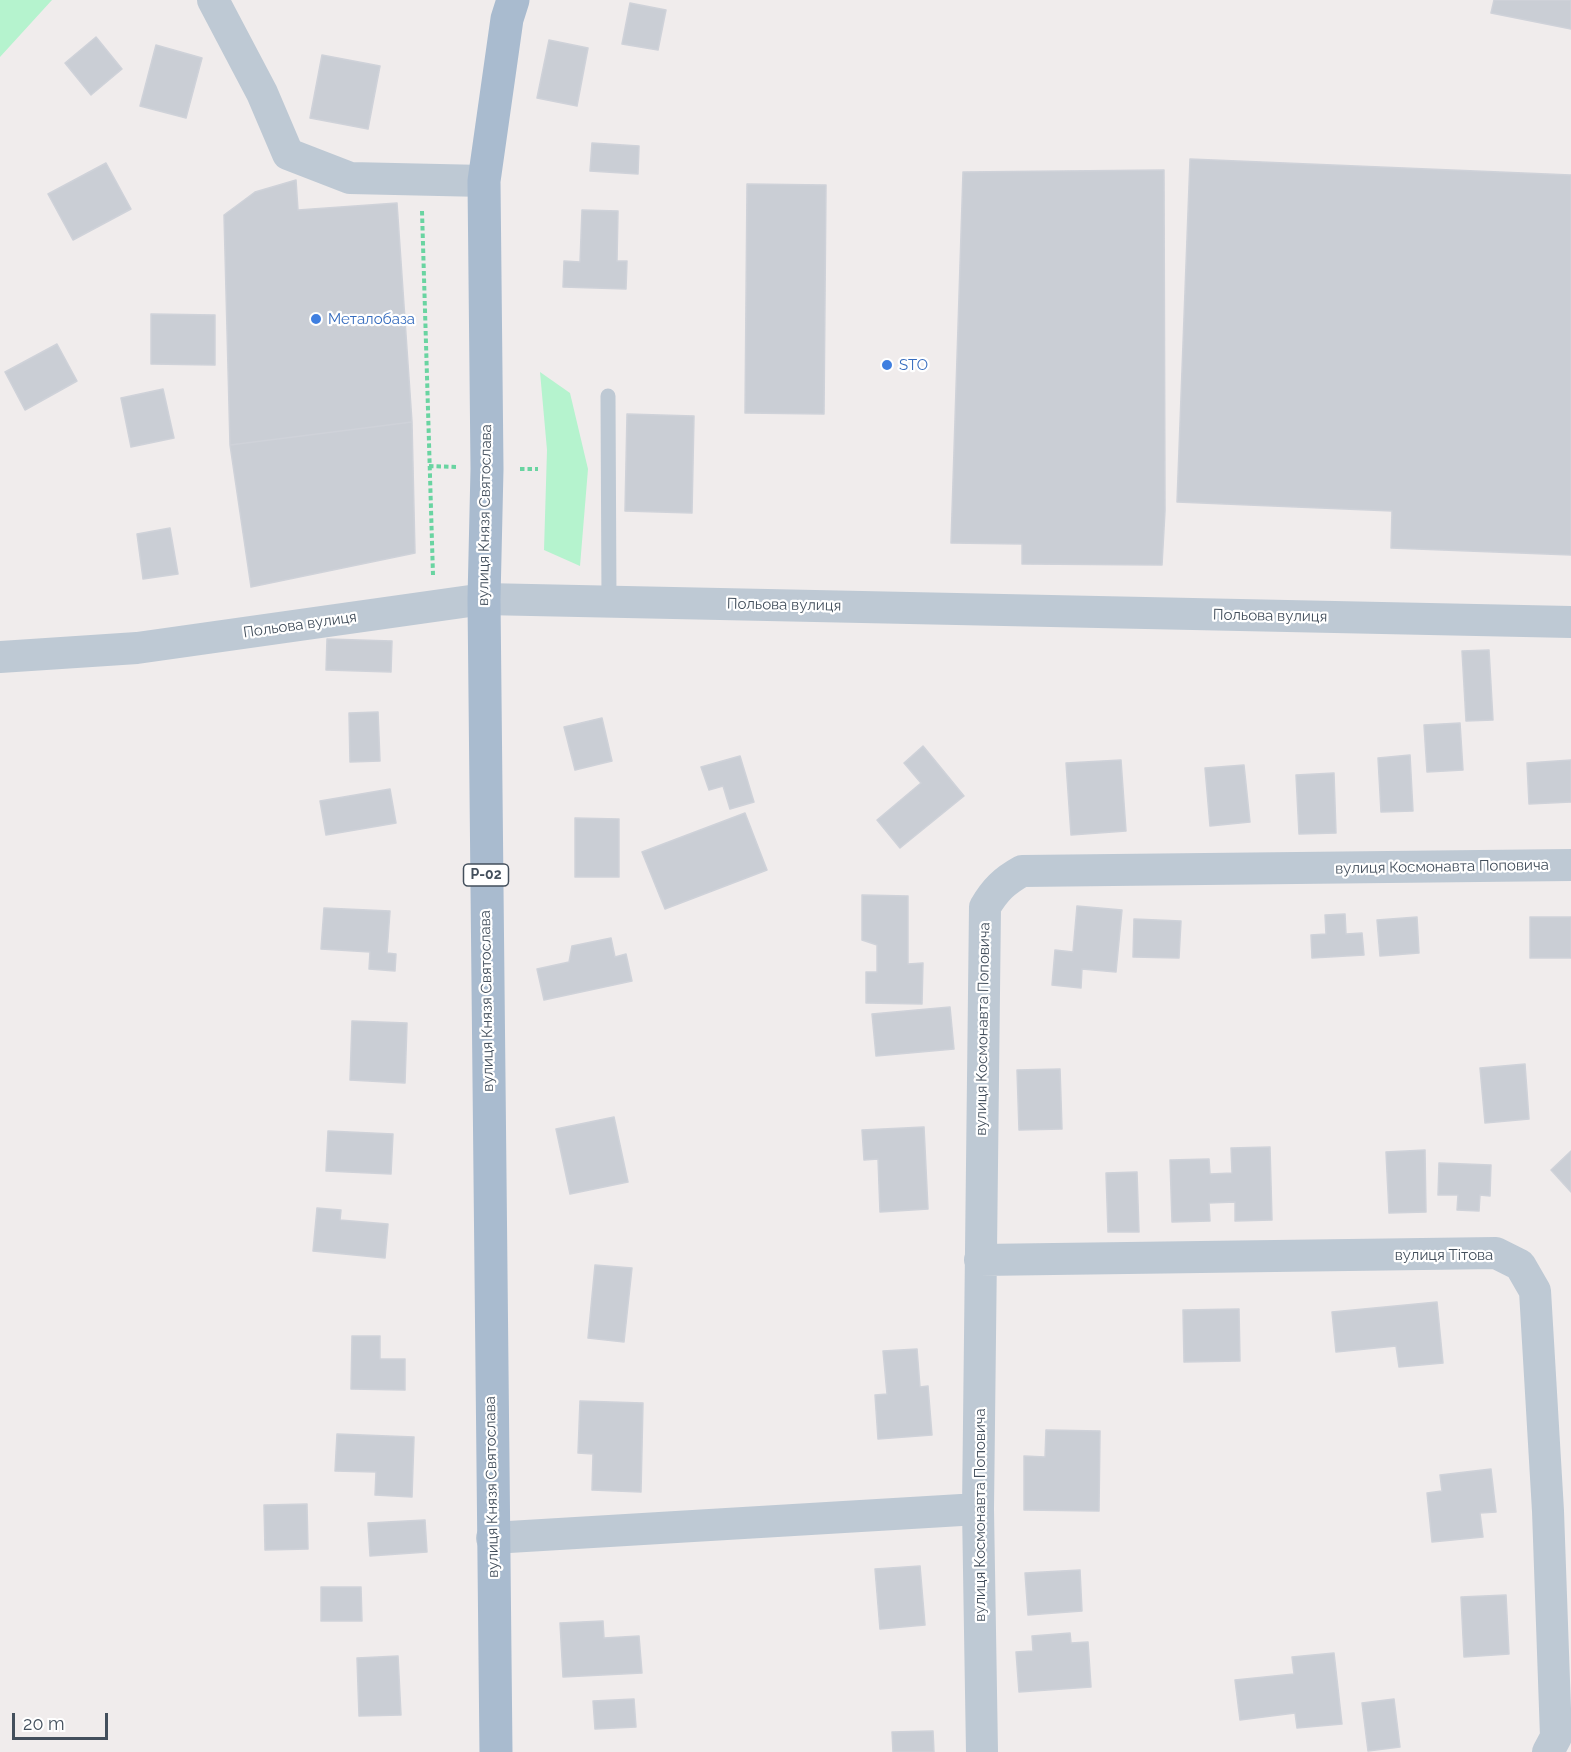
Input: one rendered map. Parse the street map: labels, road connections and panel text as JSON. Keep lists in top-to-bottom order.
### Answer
{
  "streets": {
    "main road": ["вулиця Князя Святослава", "Р-02"],
    "street": ["Польова вулиця", "вулиця Космонавта Поповича", "вулиця Тітова"]
  },
  "crossings": [
    ["вулиця Князя Святослава", "Польова вулиця"],
    ["вулиця Космонавта Поповича", "вулиця Тітова"]
  ],
  "places": ["Металобаза", "STO"],
  "scale_bar": "20 m"
}
